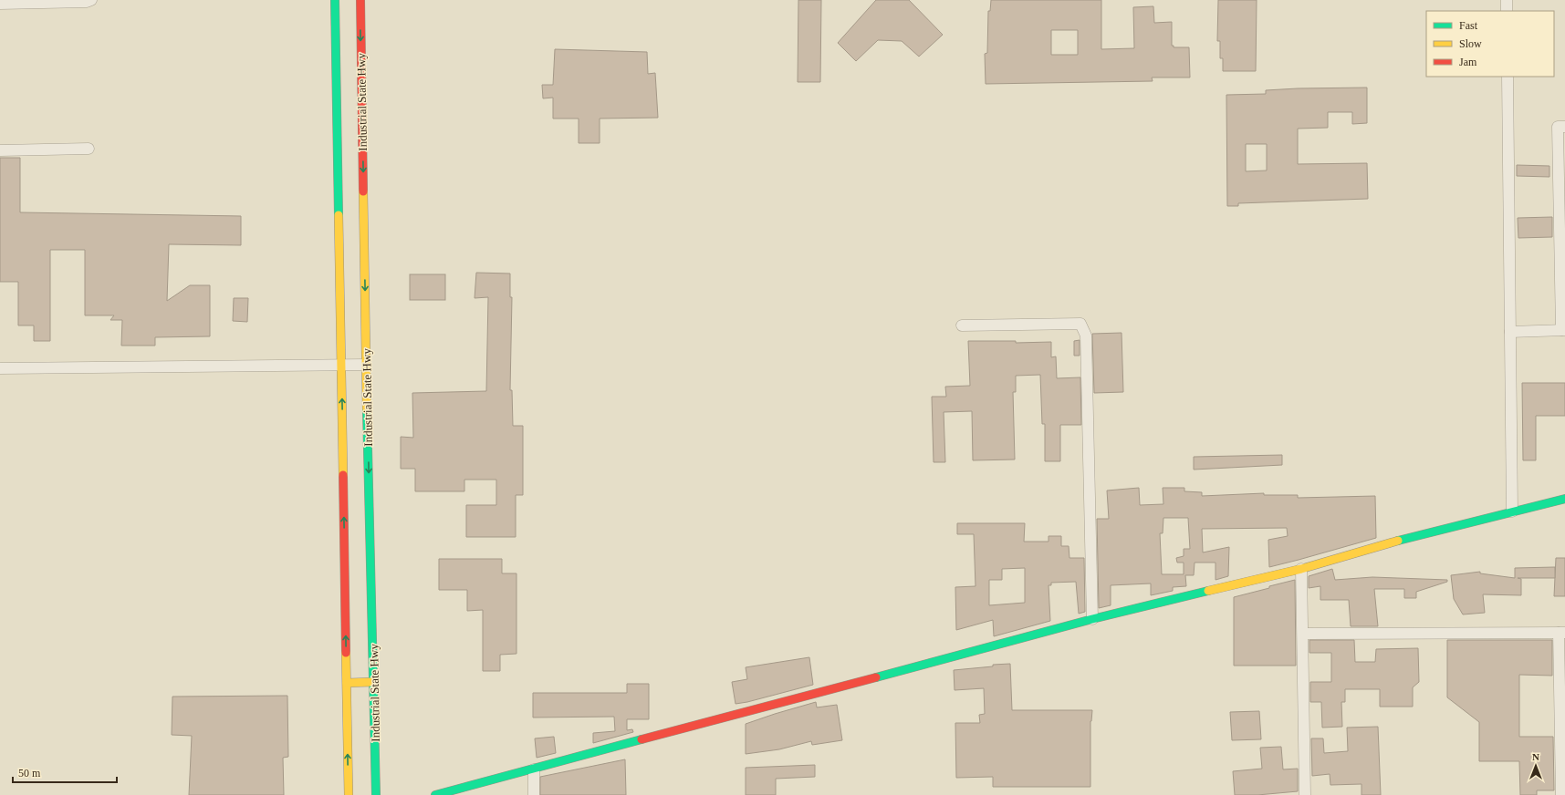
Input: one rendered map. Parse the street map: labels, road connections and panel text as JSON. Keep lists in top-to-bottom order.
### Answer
{
  "streets": {
    "main road": ["Industrial State Hwy"]
  },
  "legend": ["Fast", "Slow", "Jam"],
  "scale_bar": "50 m",
  "north": "top"
}
